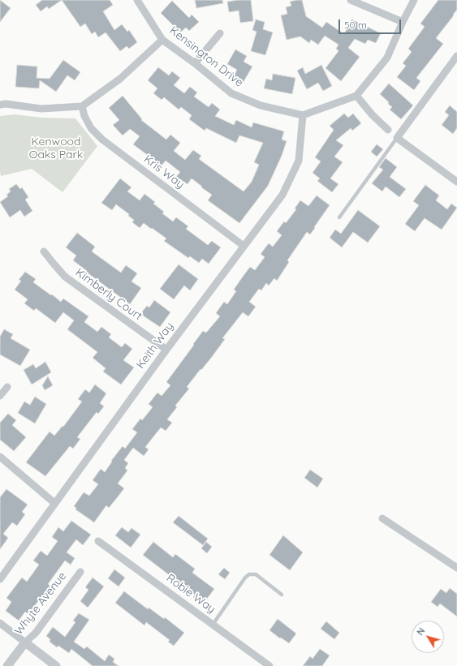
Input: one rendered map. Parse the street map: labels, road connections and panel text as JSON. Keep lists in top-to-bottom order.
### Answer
{
  "streets": {
    "street": [
      "Kensington Drive",
      "Kris Way",
      "Kimberly Court",
      "Keith Way",
      "Robie Way",
      "Whyte Avenue"
    ]
  },
  "crossings": [
    ["Kensington Drive", "Keith Way"],
    ["Kris Way", "Keith Way"],
    ["Kimberly Court", "Keith Way"]
  ],
  "parks": ["Kenwood Oaks Park"],
  "scale_bar": "50 m",
  "north": "top left"
}
